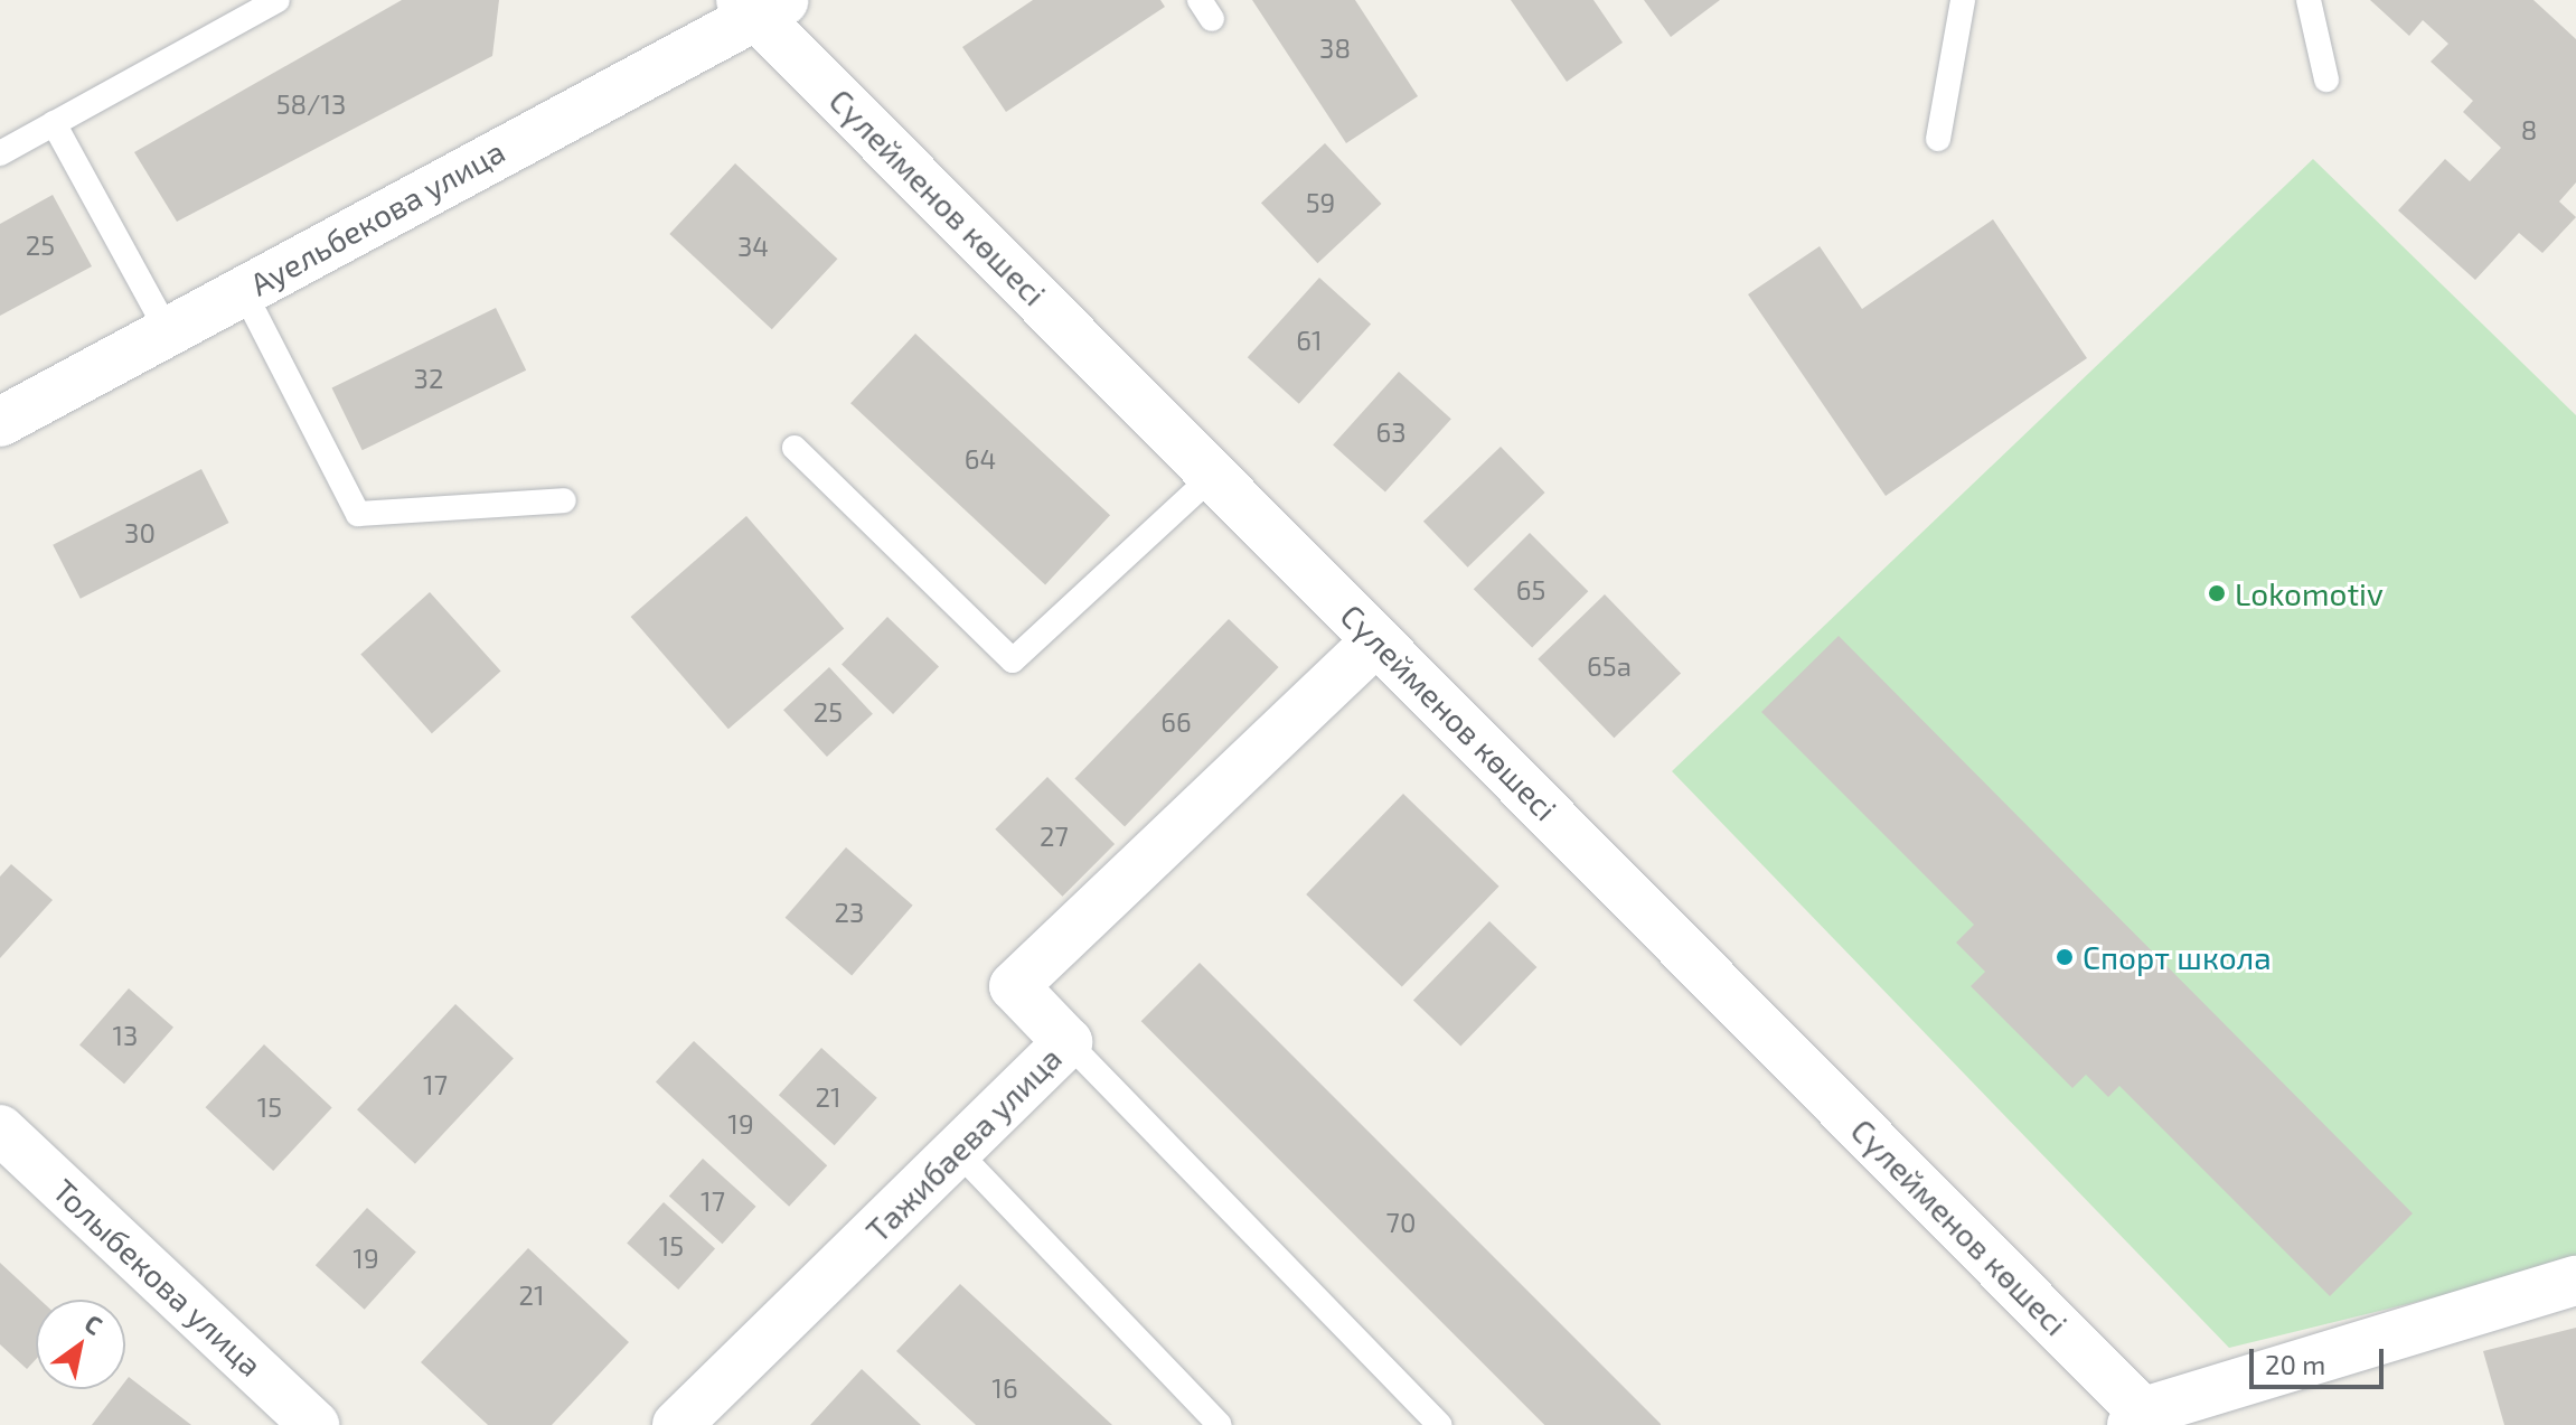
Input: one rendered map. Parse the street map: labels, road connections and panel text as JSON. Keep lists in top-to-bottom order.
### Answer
{
  "streets": {
    "street": [
      "Сүлейменов көшесі",
      "Ауельбекова улица",
      "Тажибаева улица",
      "Толыбекова улица"
    ]
  },
  "crossings": [
    ["Сүлейменов көшесі", "Ауельбекова улица"],
    ["Сүлейменов көшесі", "Тажибаева улица"]
  ],
  "places": ["Lokomotiv", "Спорт школа"],
  "house_numbers": [
    "38",
    "58/13",
    "8",
    "59",
    "25",
    "34",
    "61",
    "32",
    "63",
    "64",
    "30",
    "65",
    "65а",
    "25",
    "66",
    "27",
    "23",
    "13",
    "17",
    "21",
    "15",
    "19",
    "17",
    "70",
    "15",
    "19",
    "21",
    "16"
  ],
  "scale_bar": "20 m",
  "north": "top right"
}
